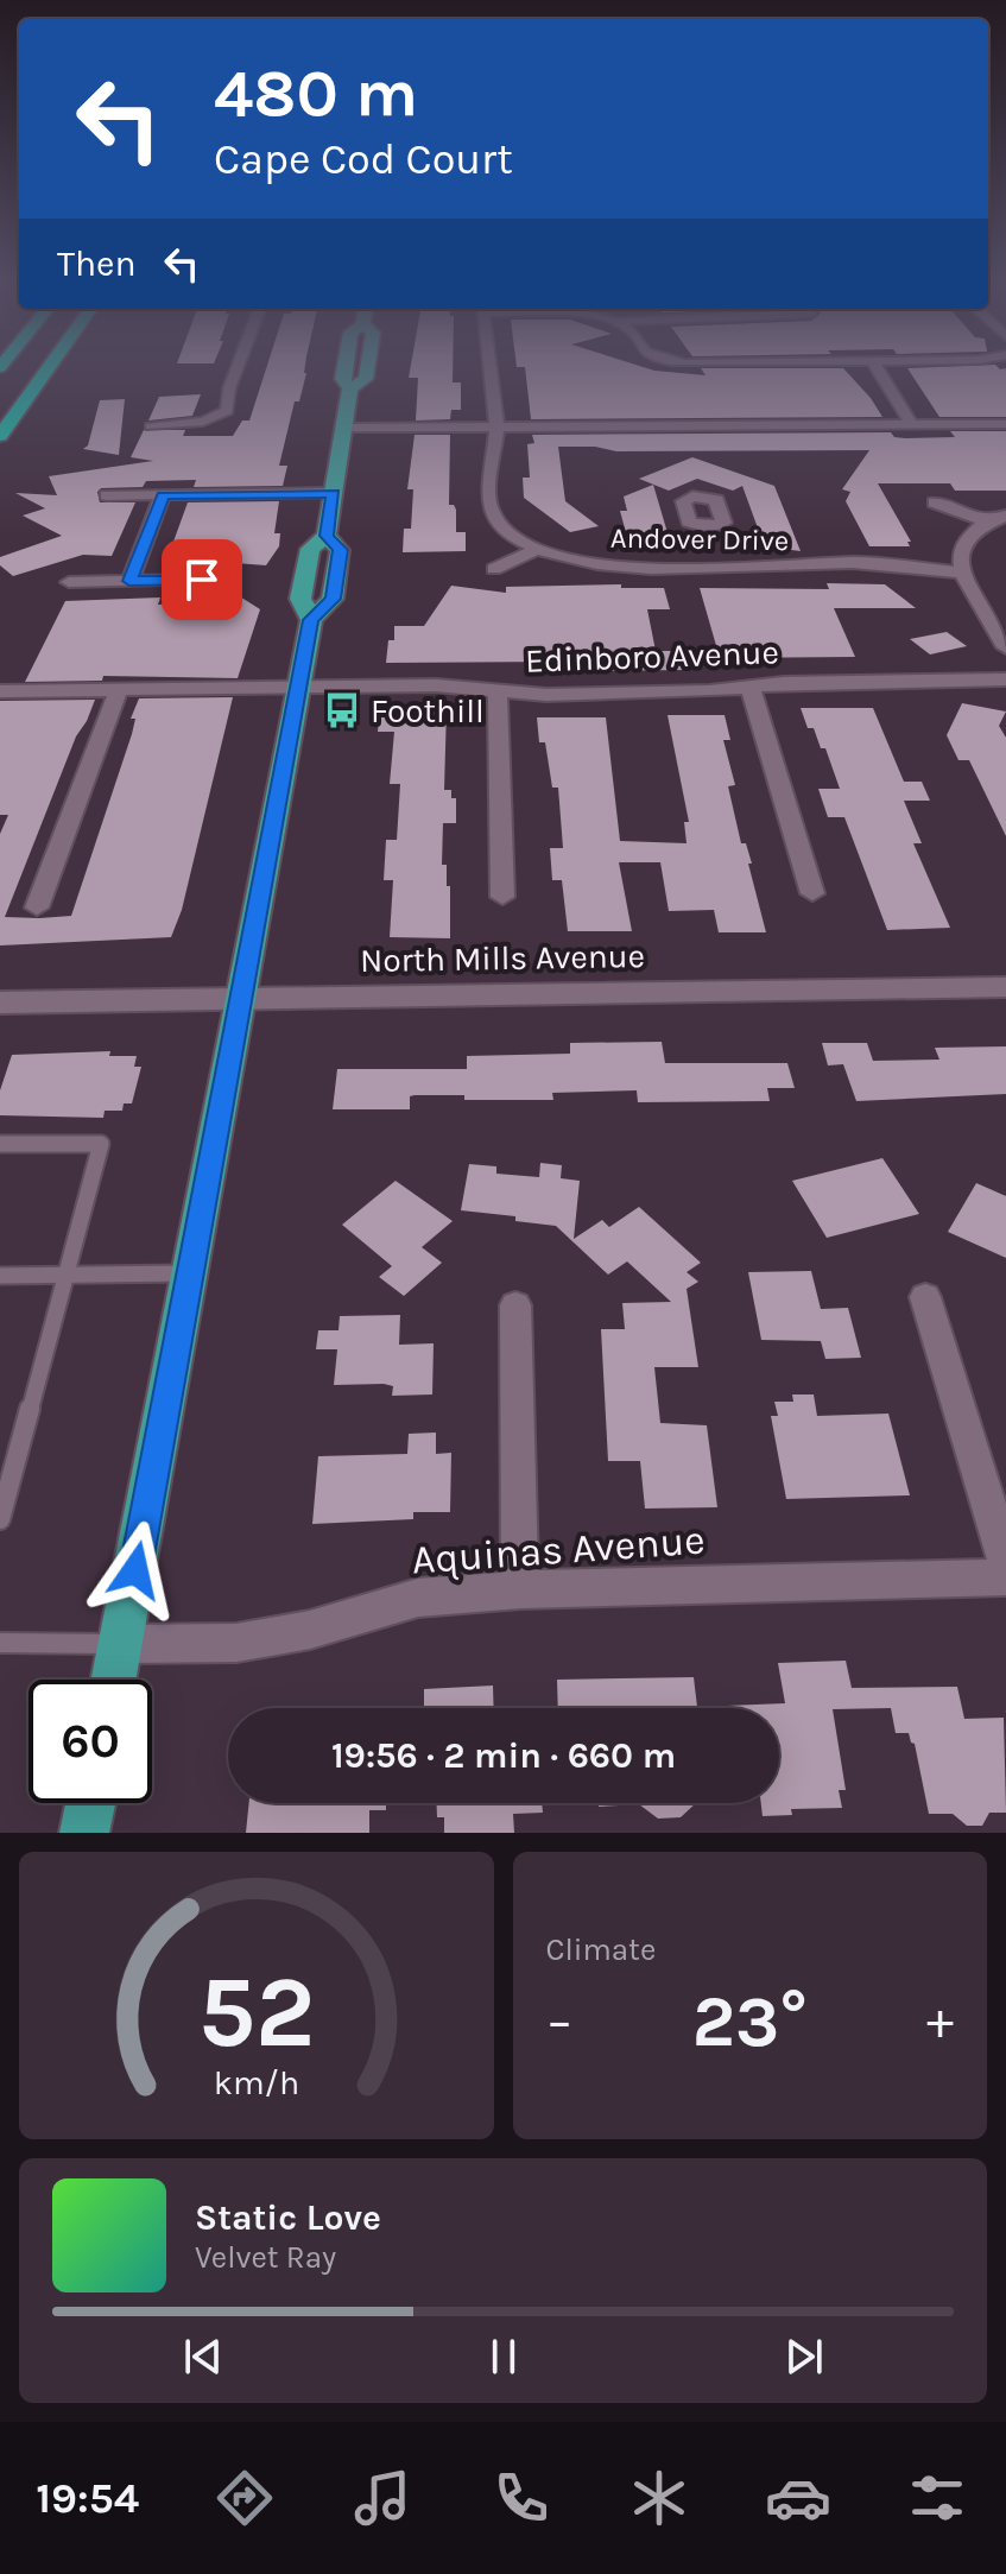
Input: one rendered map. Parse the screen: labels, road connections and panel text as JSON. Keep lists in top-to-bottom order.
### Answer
{
  "streets": {
    "main road": ["North Mills Avenue"],
    "street": ["Andover Drive", "Edinboro Avenue", "Aquinas Avenue"]
  },
  "places": {
    "bus stop": ["Foothill"]
  },
  "page": {
    "turn": ["480 m", "Cape Cod Court"],
    "then": "Then",
    "limit": "60",
    "trip": "19:56 · 2 min · 660 m",
    "tile": "Climate",
    "heat": ["−", "23°", "+"],
    "song": ["Static Love", "Velvet Ray"],
    "tabs": "19:54",
    "gauge": ["52", "km/h"]
  }
}
